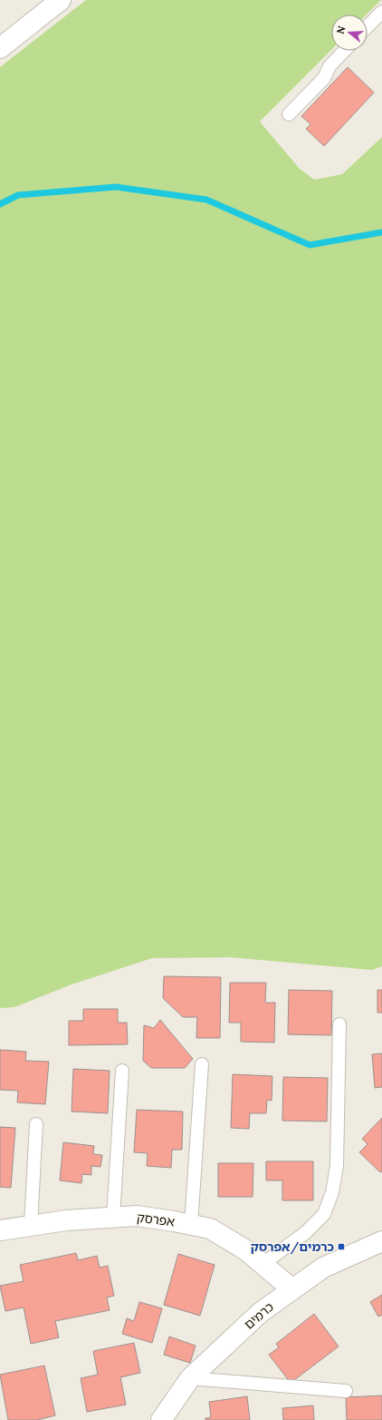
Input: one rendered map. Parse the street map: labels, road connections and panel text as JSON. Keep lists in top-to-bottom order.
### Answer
{
  "streets": {
    "street": ["אפרסק", "כרמים"]
  },
  "crossings": [
    ["אפרסק", "כרמים"]
  ],
  "places": {
    "transit": ["כרמים/אפרסק"]
  },
  "north": "left"
}
